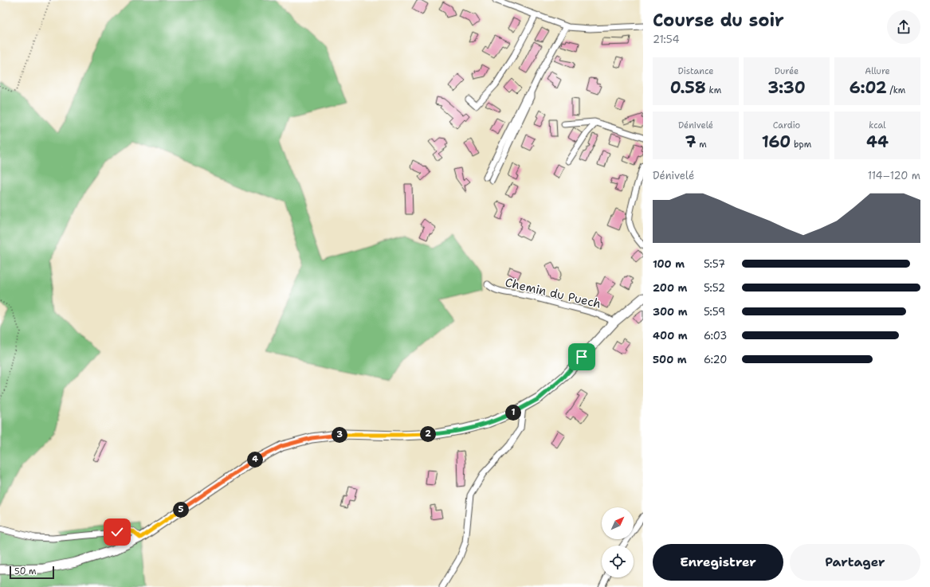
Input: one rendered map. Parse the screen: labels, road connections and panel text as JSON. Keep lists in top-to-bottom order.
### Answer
{
  "streets": {
    "street": ["Chemin du Puech"]
  },
  "scale_bar": "50 m",
  "north": "top right",
  "page": {
    "heading": ["Course du soir", "21:54"],
    "stats": [
      ["Distance", "0.58 km"],
      ["Durée", "3:30"],
      ["Allure", "6:02 /km"],
      ["Dénivelé", "7 m"],
      ["Cardio", "160 bpm"],
      ["kcal", "44"]
    ],
    "chart": ["Dénivelé", "114–120 m"],
    "list": [
      {
        "name": "100 m",
        "note": "5:57"
      },
      {
        "name": "200 m",
        "note": "5:52"
      },
      {
        "name": "300 m",
        "note": "5:59"
      },
      {
        "name": "400 m",
        "note": "6:03"
      },
      {
        "name": "500 m",
        "note": "6:20"
      }
    ],
    "pins": [
      "1",
      "2",
      "3",
      "4",
      "5"
    ],
    "buttons": ["Enregistrer", "Partager"],
    "scale": "50 m"
  }
}
